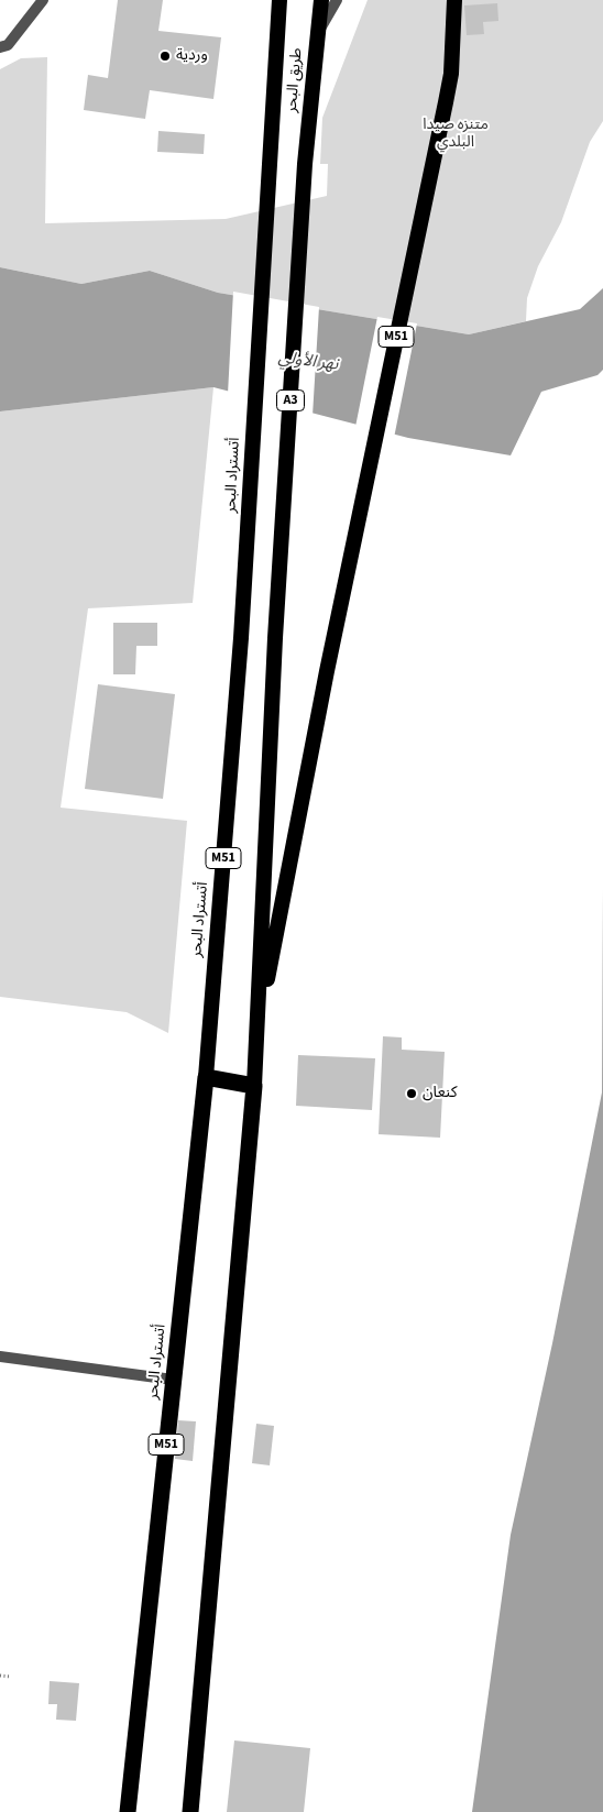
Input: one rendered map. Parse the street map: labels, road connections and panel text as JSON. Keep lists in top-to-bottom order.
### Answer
{
  "streets": {
    "highway": [
      "طريق البحر",
      "M51",
      "A3",
      "أتستراد البحر"
    ]
  },
  "crossings": [
    ["طريق البحر", "M51"]
  ],
  "water": ["نهر الأولي"],
  "parks": ["متنزه صيدا البلدي"],
  "places": ["وردية", "كنعان"]
}
